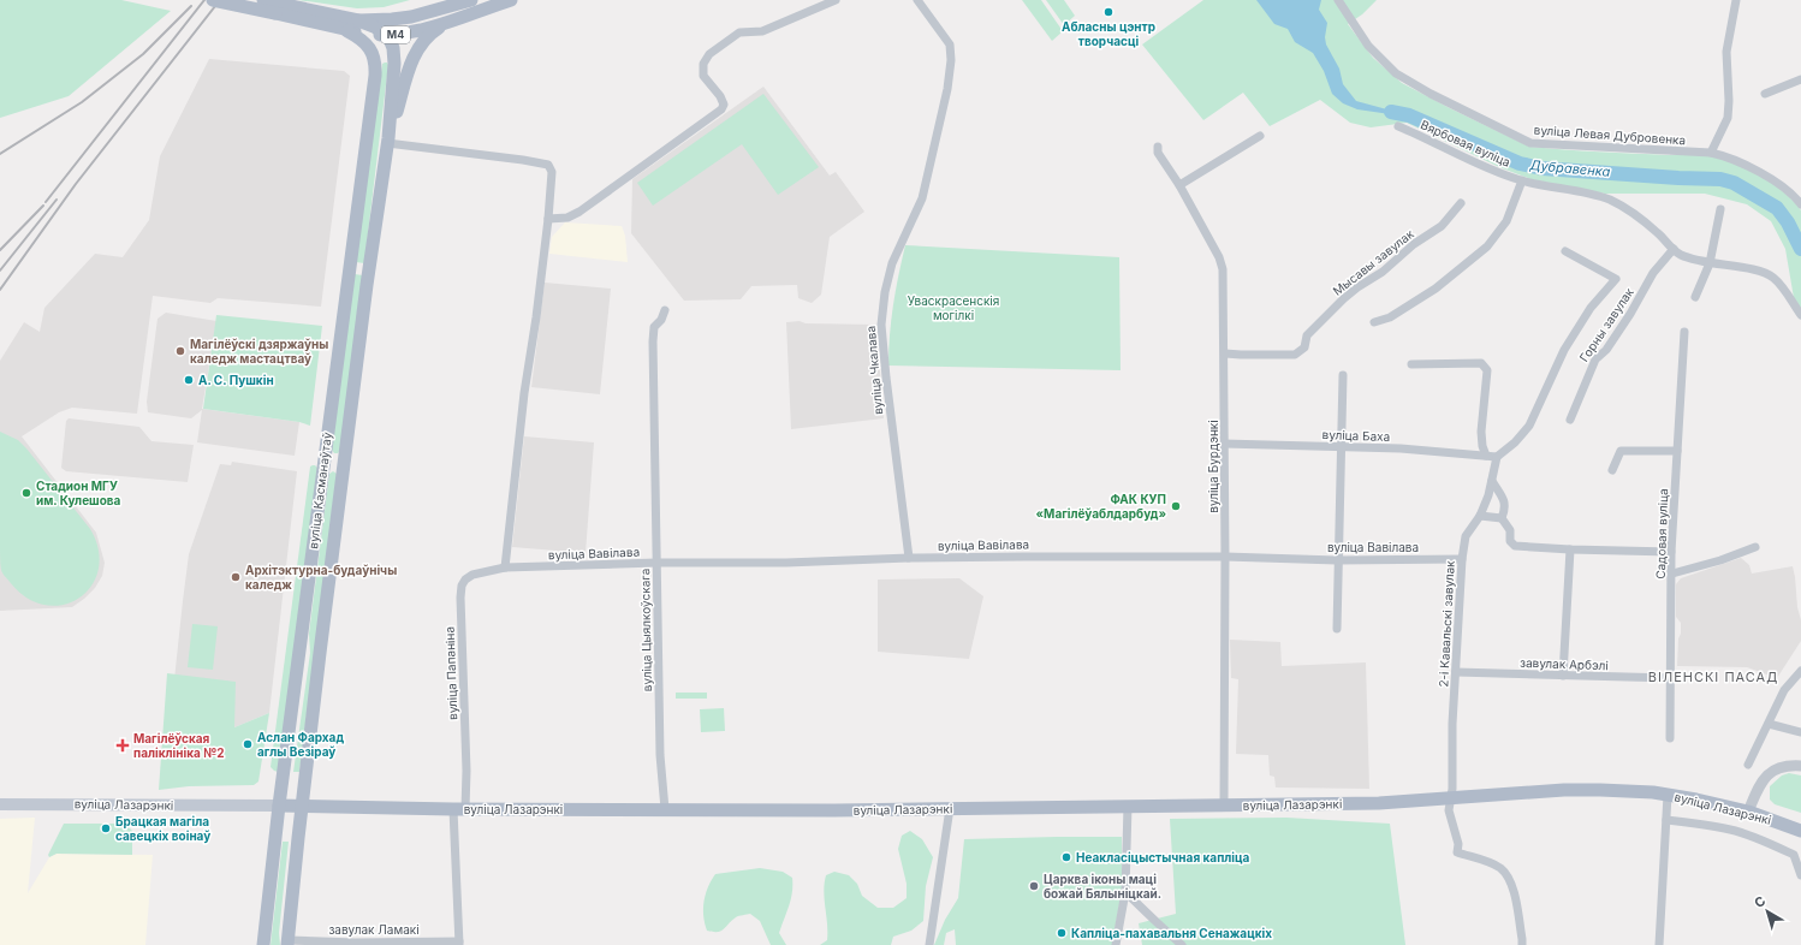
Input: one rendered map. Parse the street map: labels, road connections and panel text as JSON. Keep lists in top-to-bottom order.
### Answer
{
  "streets": {
    "main road": ["М4", "вуліца Касманаўтаў", "вуліца Лазарэнкі"],
    "street": [
      "вуліца Левая Дубровенка",
      "Вярбовая вуліца",
      "Мысавы завулак",
      "Горны завулак",
      "вуліца Чкалава",
      "вуліца Баха",
      "вуліца Бурдэнкі",
      "Садовая вуліца",
      "вуліца Вавілава",
      "2-і Кавальскі завулак",
      "вуліца Цыялкоўскага",
      "завулак Арбэлі",
      "вуліца Папаніна",
      "завулак Ламакі"
    ]
  },
  "crossings": [
    ["М4", "вуліца Касманаўтаў"],
    ["Вярбовая вуліца", "Горны завулак"],
    ["Мысавы завулак", "вуліца Бурдэнкі"],
    ["вуліца Чкалава", "вуліца Вавілава"],
    ["вуліца Баха", "вуліца Бурдэнкі"],
    ["вуліца Бурдэнкі", "вуліца Вавілава"],
    ["вуліца Бурдэнкі", "вуліца Лазарэнкі"],
    ["вуліца Касманаўтаў", "вуліца Лазарэнкі"],
    ["вуліца Касманаўтаў", "завулак Ламакі"],
    ["Садовая вуліца", "завулак Арбэлі"],
    ["вуліца Вавілава", "2-і Кавальскі завулак"],
    ["вуліца Вавілава", "вуліца Цыялкоўскага"],
    ["вуліца Вавілава", "вуліца Папаніна"],
    ["2-і Кавальскі завулак", "завулак Арбэлі"],
    ["2-і Кавальскі завулак", "вуліца Лазарэнкі"],
    ["вуліца Цыялкоўскага", "вуліца Лазарэнкі"],
    ["вуліца Папаніна", "вуліца Лазарэнкі"],
    ["вуліца Папаніна", "завулак Ламакі"]
  ],
  "districts": ["ВІЛЕНСКІ ПАСАД"],
  "water": ["Дубравенка"],
  "parks": ["Уваскрасенскія могілкі"],
  "places": {
    "other": [
      "Абласны цэнтр творчасці",
      "Магілёўскі дзяржаўны каледж мастацтваў",
      "А. С. Пушкін",
      "Стадион МГУ им. Кулешова",
      "ФАК КУП «Магілёўаблдарбуд»",
      "Архітэктурна-будаўнічы каледж",
      "Аслан Фархад аглы Везіраў",
      "Брацкая магіла савецкіх воінаў",
      "Неакласіцыстычная капліца",
      "Царква іконы маці божай Бялыніцкай.",
      "Капліца-пахавальня Сенажацкіх"
    ],
    "health": ["Магілёўская паліклініка №2"]
  },
  "north": "top left"
}
